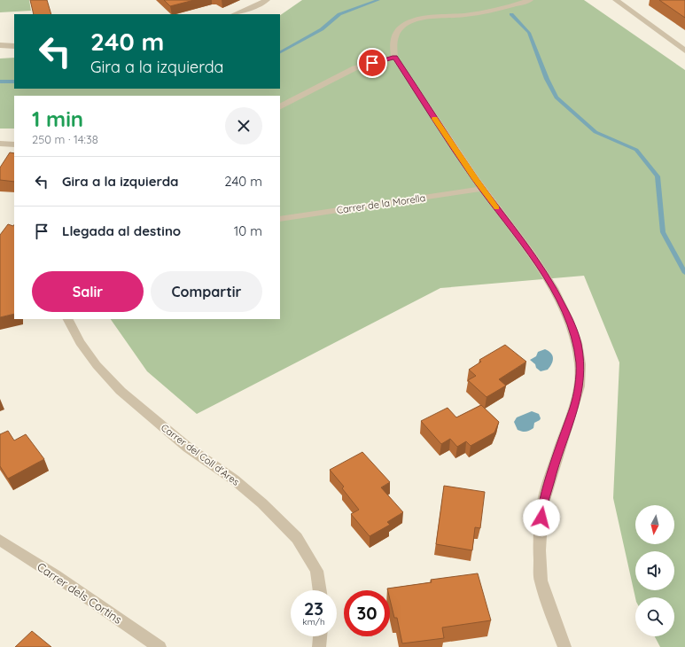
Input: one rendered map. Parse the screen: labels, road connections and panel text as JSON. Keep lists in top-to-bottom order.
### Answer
{
  "streets": {
    "street": ["Carrer de la Morella", "Carrer del Coll d'Ares", "Carrer dels Cortins"]
  },
  "north": "bottom",
  "page": {
    "turn": ["240 m", "Gira a la izquierda"],
    "heading": ["1 min", "250 m · 14:38"],
    "list": [
      {
        "name": "Gira a la izquierda",
        "value": "240 m"
      },
      {
        "name": "Llegada al destino",
        "value": "10 m"
      }
    ],
    "buttons": ["Salir", "Compartir"],
    "speed": "23 km/h",
    "limit": "30"
  }
}
